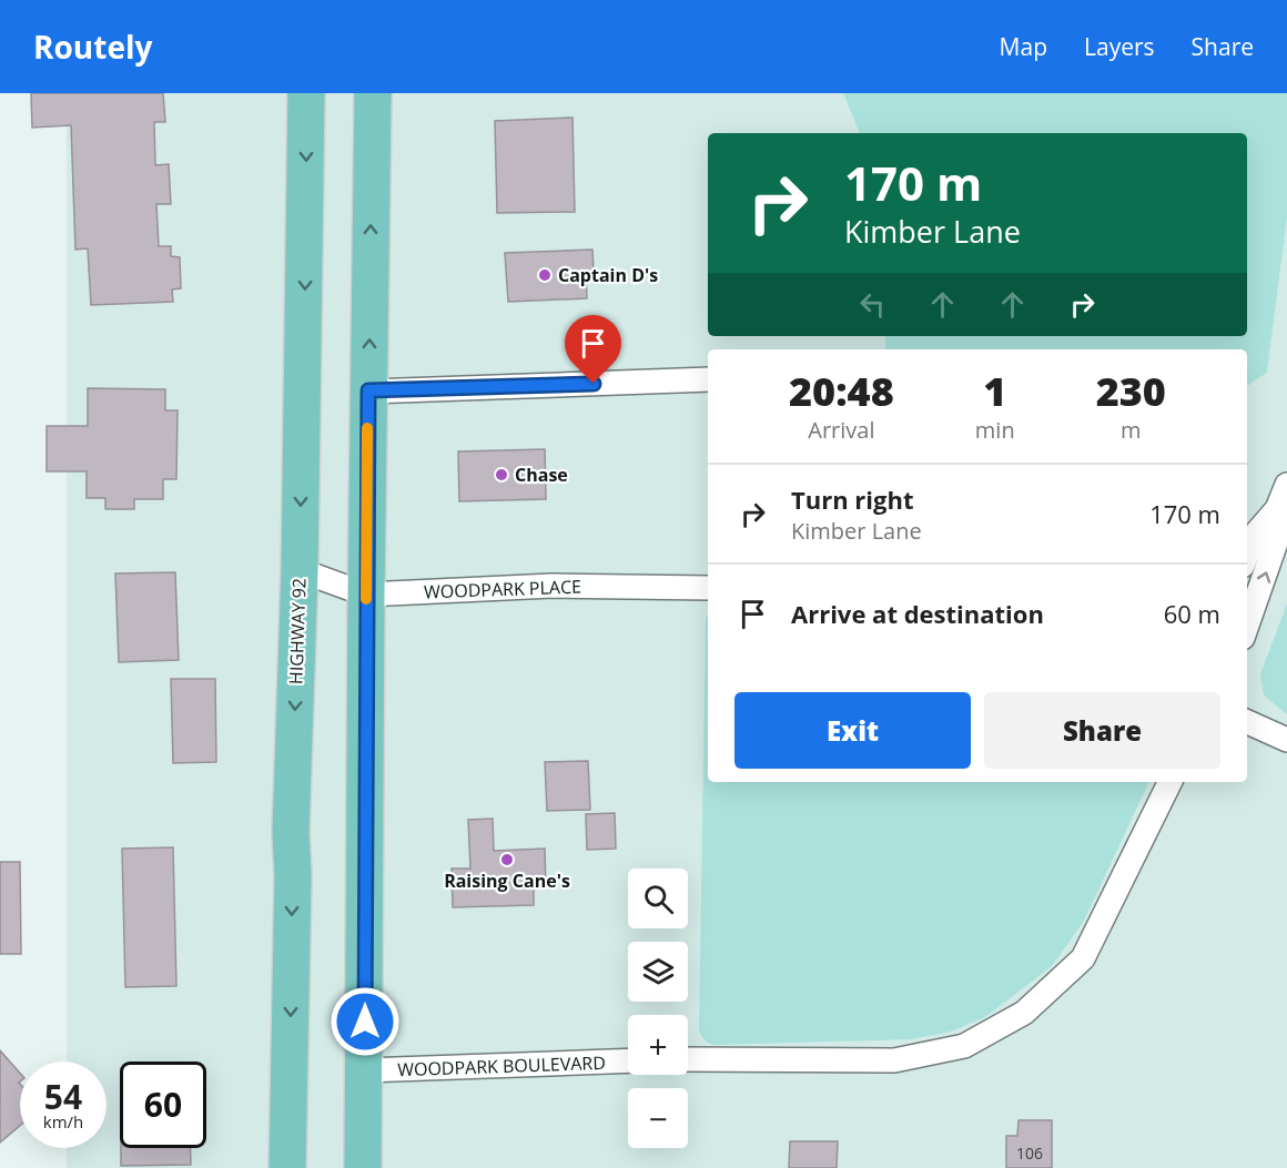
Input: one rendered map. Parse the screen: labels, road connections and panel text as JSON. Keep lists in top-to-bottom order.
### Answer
{
  "streets": {
    "main road": ["HIGHWAY 92"],
    "street": ["WOODPARK PLACE", "WOODPARK BOULEVARD"]
  },
  "crossings": [
    ["WOODPARK PLACE", "HIGHWAY 92"]
  ],
  "places": ["Captain D's", "Chase", "Raising Cane's"],
  "house_numbers": ["106"],
  "page": {
    "header": "Routely",
    "nav": ["Map", "Layers", "Share"],
    "turn": ["170 m", "Kimber Lane"],
    "eta": [
      "20:48",
      "Arrival",
      "1",
      "min",
      "230",
      "m"
    ],
    "list": [
      {
        "name": "Turn right",
        "note": "Kimber Lane",
        "value": "170 m"
      },
      {
        "name": "Arrive at destination",
        "value": "60 m"
      }
    ],
    "buttons": ["Exit", "Share"],
    "map_buttons": ["+", "−"],
    "speed": "54 km/h",
    "limit": "60"
  }
}
